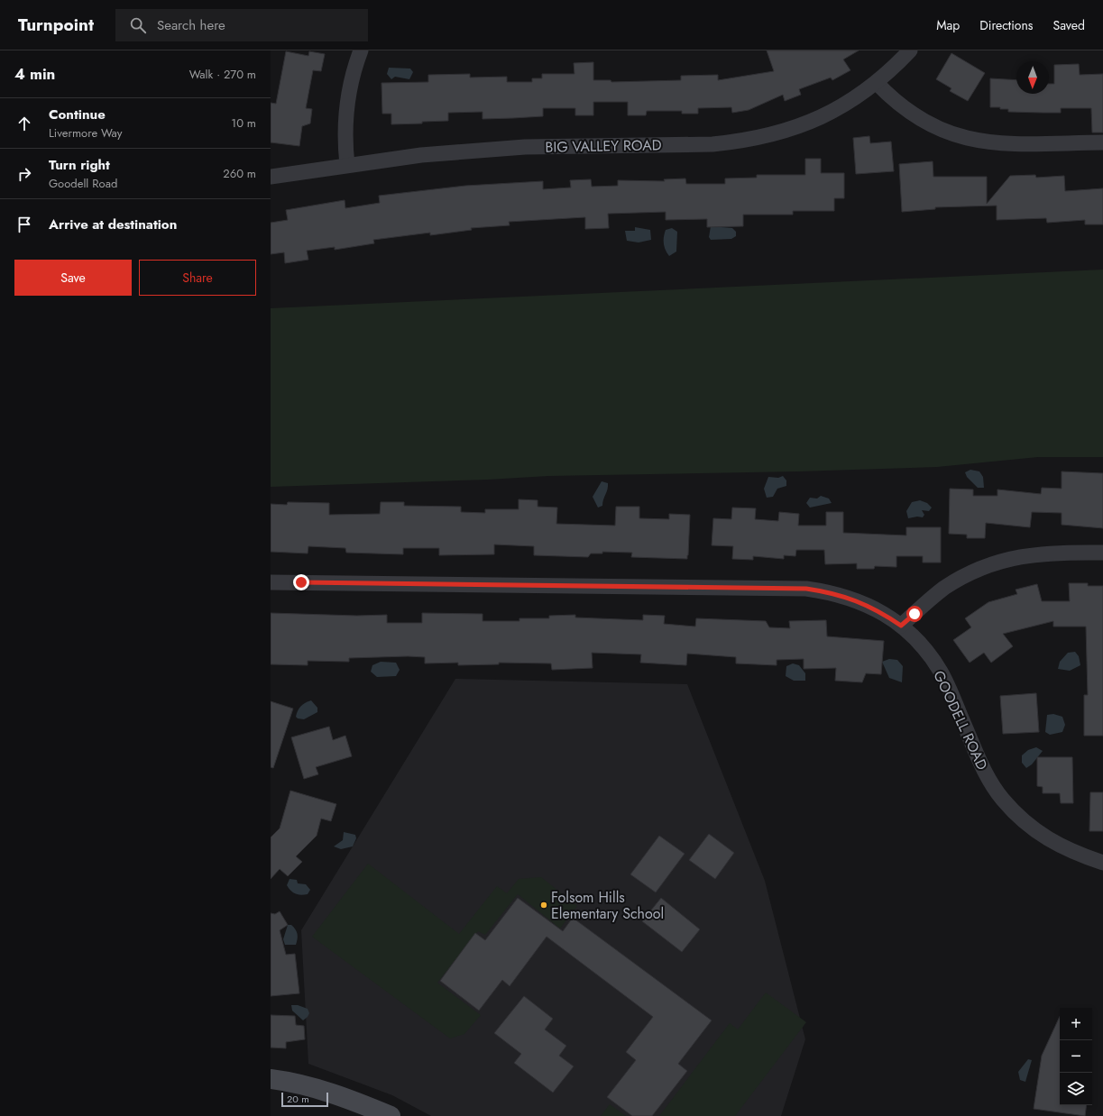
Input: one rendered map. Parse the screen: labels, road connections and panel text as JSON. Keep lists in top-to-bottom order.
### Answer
{
  "streets": {
    "street": ["BIG VALLEY ROAD", "GOODELL ROAD"]
  },
  "places": ["Folsom Hills Elementary School"],
  "scale_bar": "20 m",
  "north": "bottom",
  "page": {
    "header": "Turnpoint",
    "search": "Search here",
    "nav": ["Map", "Directions", "Saved"],
    "heading": ["4 min", "Walk · 270 m"],
    "list": [
      ["Continue", "Livermore Way", "10 m"],
      ["Turn right", "Goodell Road", "260 m"],
      "Arrive at destination"
    ],
    "buttons": ["Save", "Share"],
    "map_buttons": ["+", "−"],
    "scale": "20 m"
  }
}
